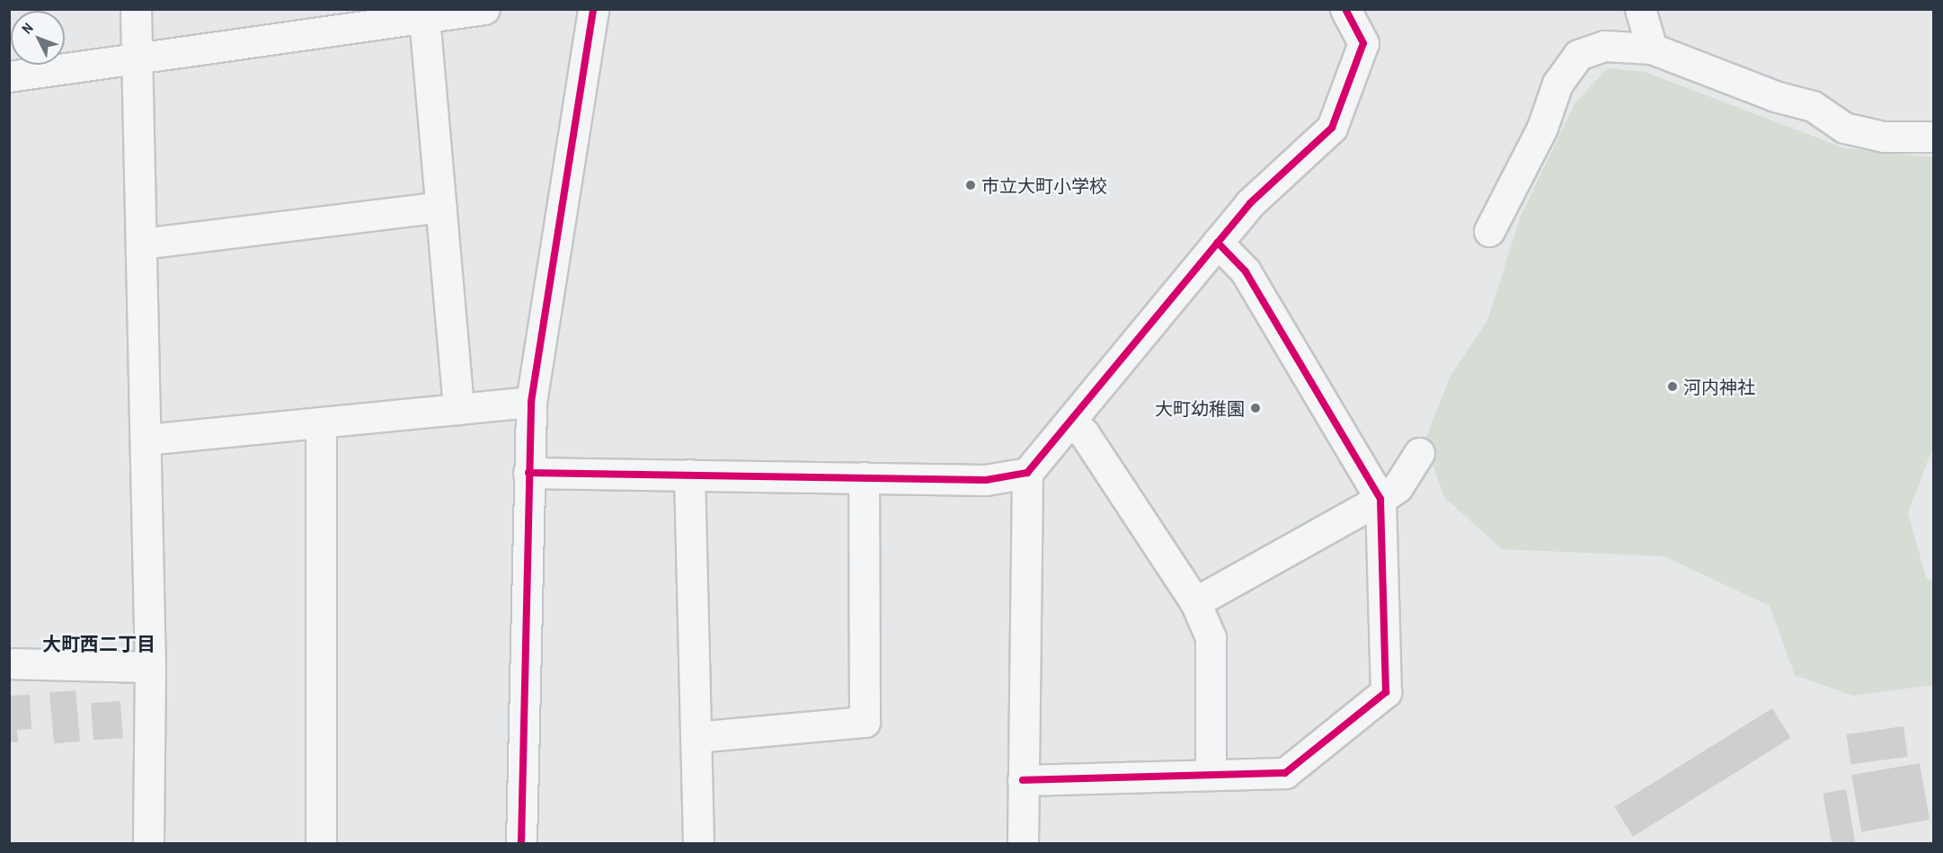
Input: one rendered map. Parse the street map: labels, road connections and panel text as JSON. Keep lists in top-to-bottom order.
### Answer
{
  "districts": ["大町西二丁目"],
  "places": ["市立大町小学校", "河内神社", "大町幼稚園"],
  "north": "top left"
}
